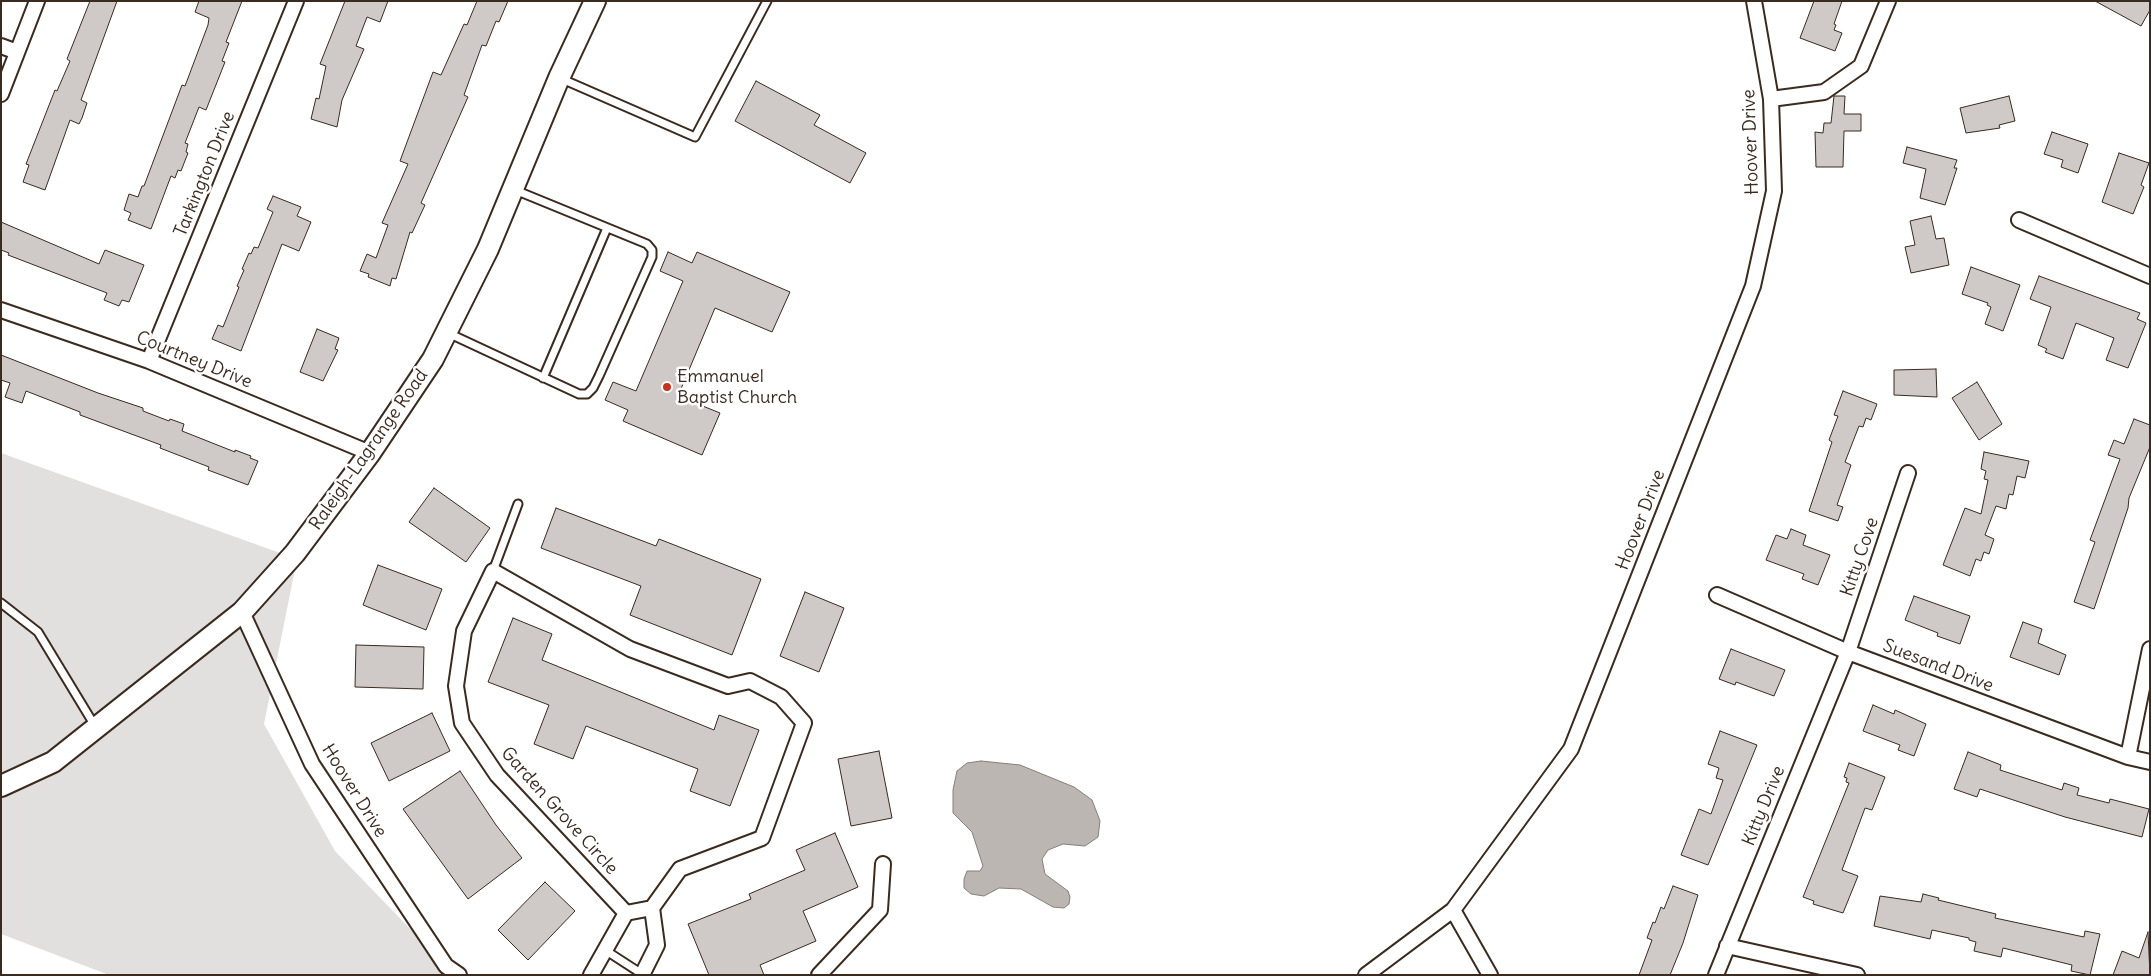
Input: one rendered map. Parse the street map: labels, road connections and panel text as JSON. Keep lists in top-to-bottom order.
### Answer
{
  "streets": {
    "main road": ["Raleigh-Lagrange Road"],
    "street": [
      "Hoover Drive",
      "Tarkington Drive",
      "Courtney Drive",
      "Kitty Cove",
      "Suesand Drive",
      "Kitty Drive",
      "Garden Grove Circle"
    ]
  },
  "crossings": [
    ["Hoover Drive", "Raleigh-Lagrange Road"],
    ["Tarkington Drive", "Courtney Drive"],
    ["Courtney Drive", "Raleigh-Lagrange Road"],
    ["Kitty Cove", "Suesand Drive"],
    ["Kitty Cove", "Kitty Drive"],
    ["Suesand Drive", "Kitty Drive"]
  ],
  "places": ["Emmanuel Baptist Church"]
}
